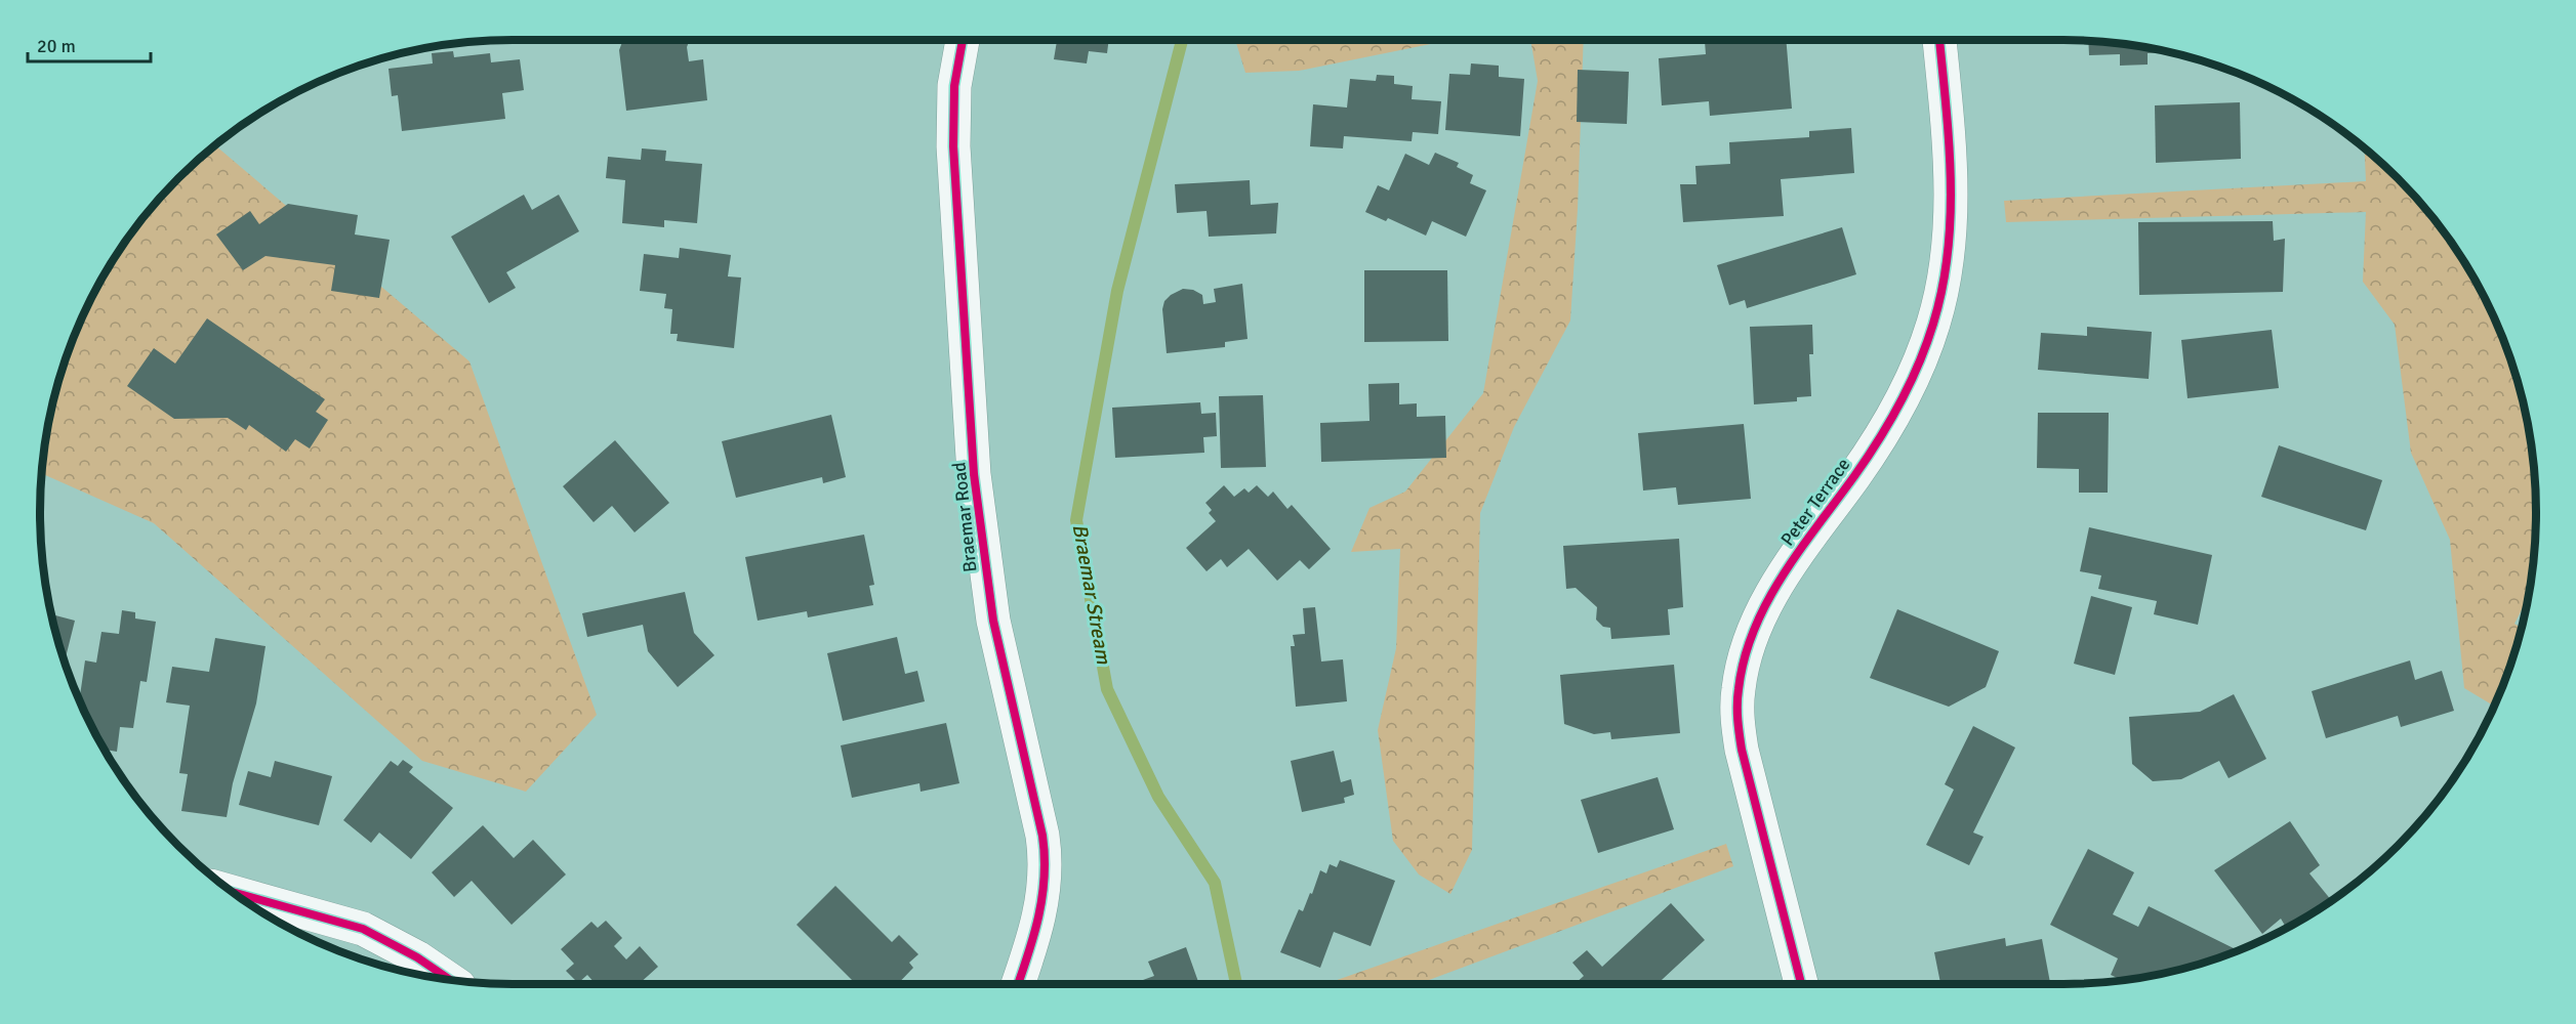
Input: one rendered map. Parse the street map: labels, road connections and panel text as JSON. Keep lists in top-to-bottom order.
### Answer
{
  "streets": {
    "street": ["Peter Terrace", "Braemar Road"]
  },
  "water": ["Braemar Stream"],
  "scale_bar": "20 m"
}
